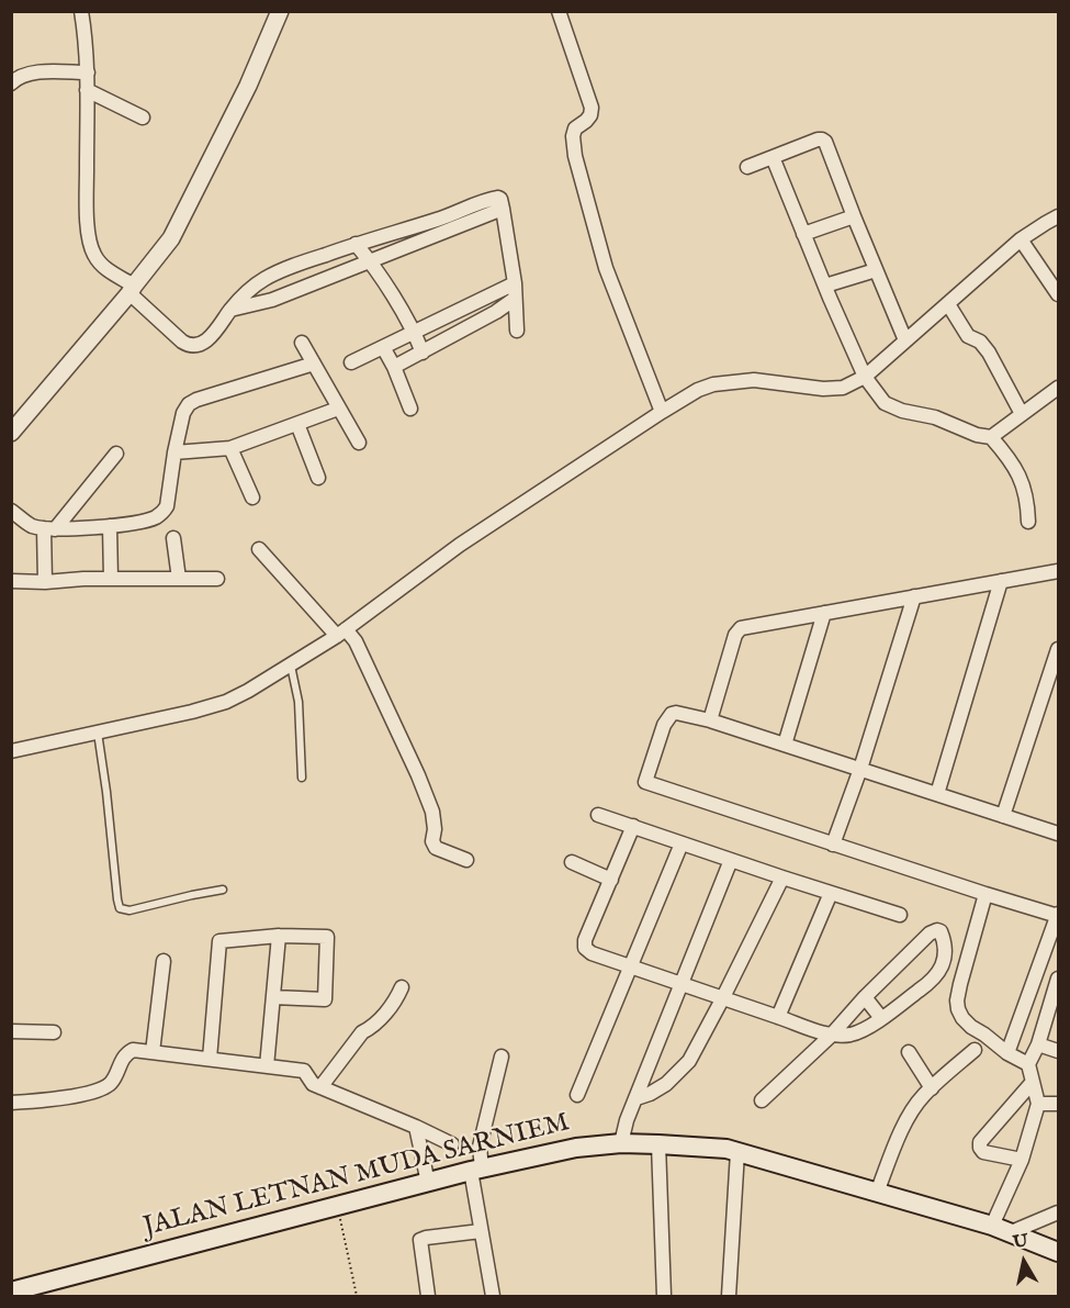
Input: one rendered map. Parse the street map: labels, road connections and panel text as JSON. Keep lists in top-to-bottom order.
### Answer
{
  "streets": {
    "main road": ["JALAN LETNAN MUDA SARNIEM"]
  },
  "north": "top"
}
